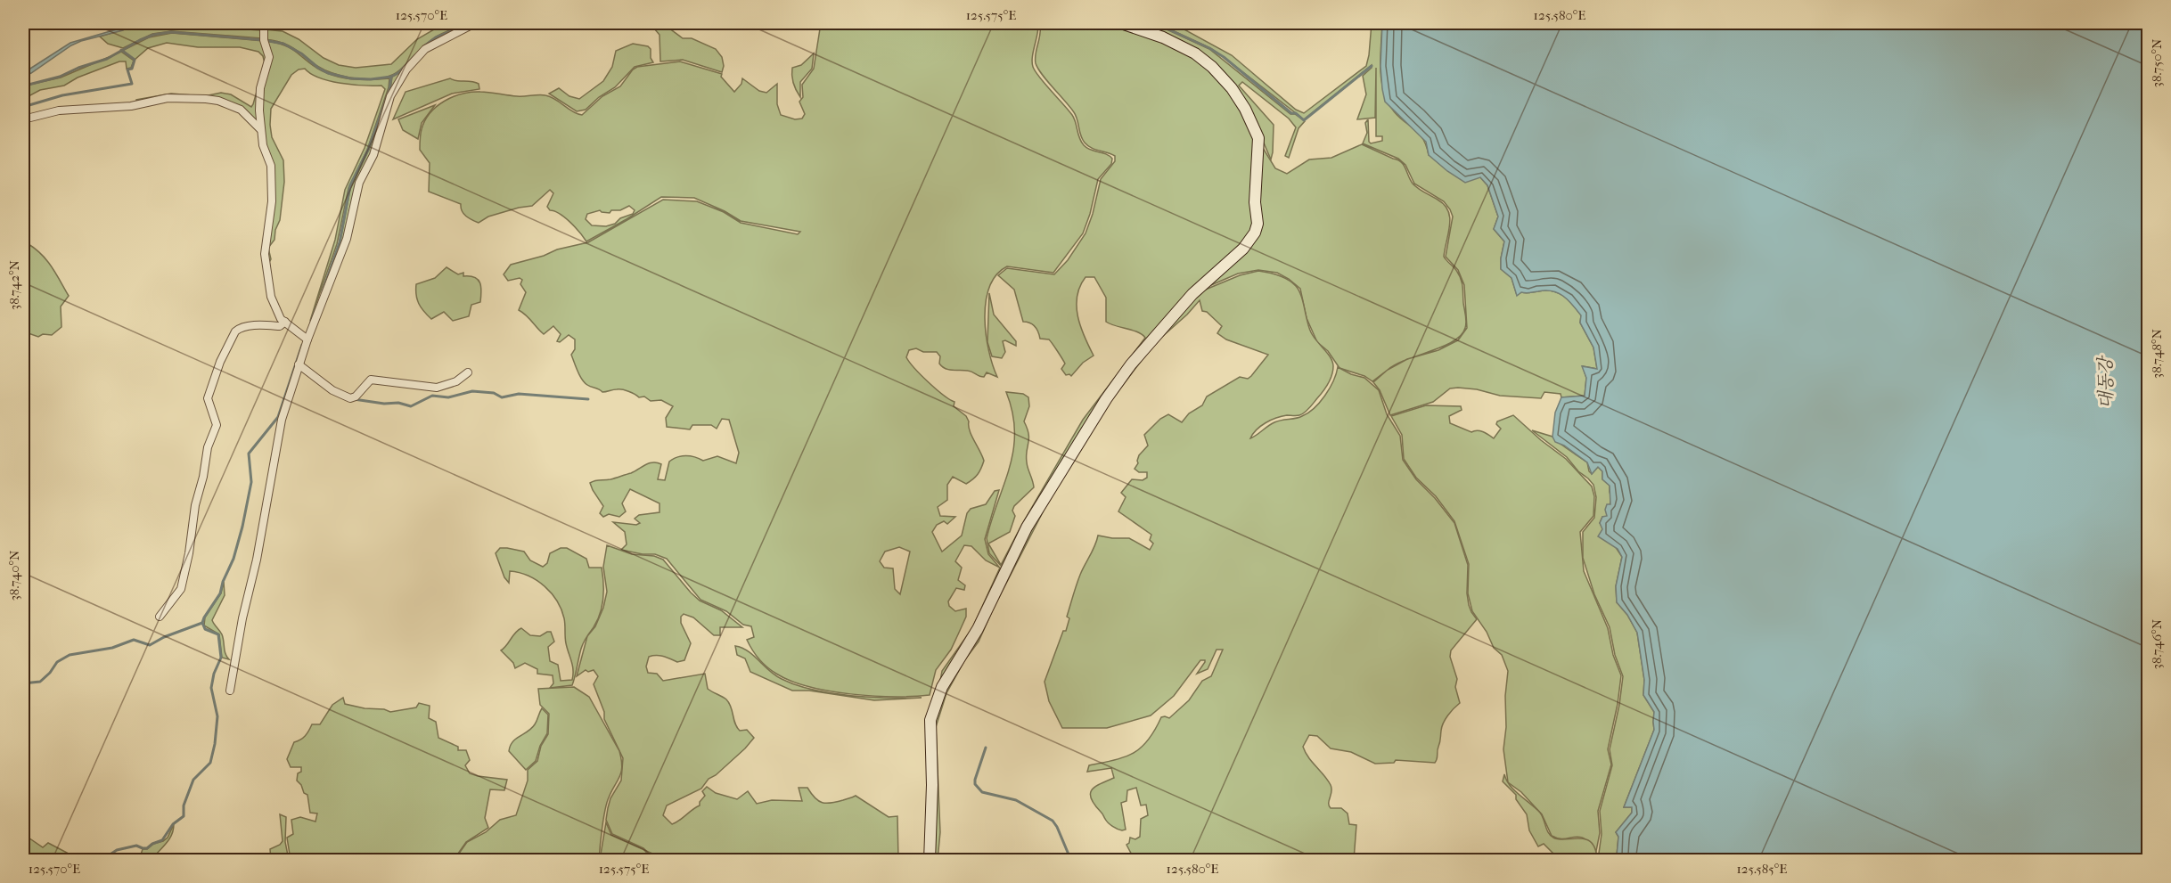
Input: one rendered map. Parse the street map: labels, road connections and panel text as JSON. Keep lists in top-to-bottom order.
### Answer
{
  "water": ["대동강"],
  "coordinates": [
    "125.570°E",
    "125.575°E",
    "125.580°E",
    "38.750°N",
    "38.742°N",
    "38.748°N",
    "38.740°N",
    "38.746°N",
    "125.585°E"
  ]
}
